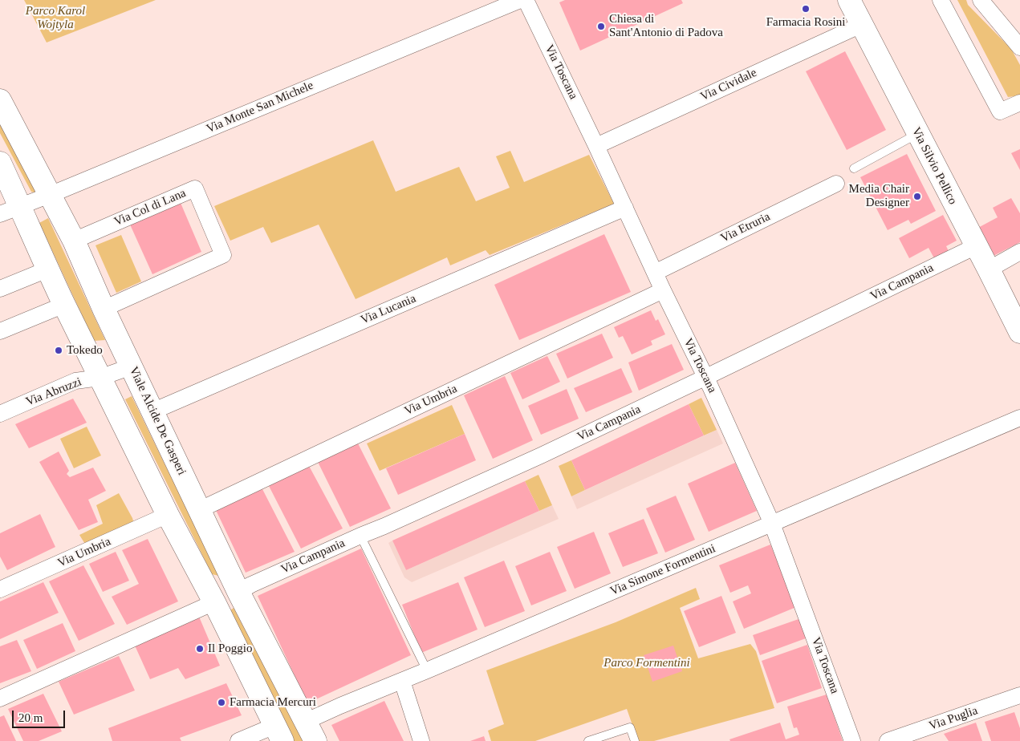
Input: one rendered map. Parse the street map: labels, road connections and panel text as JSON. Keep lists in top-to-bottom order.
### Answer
{
  "streets": {
    "street": [
      "Via Toscana",
      "Via Cividale",
      "Via Monte San Michele",
      "Via Silvio Pellico",
      "Via Col di Lana",
      "Via Etruria",
      "Via Campania",
      "Via Lucania",
      "Via Abruzzi",
      "Via Umbria",
      "Viale Alcide De Gasperi",
      "Via Simone Formentini",
      "Via Puglia"
    ]
  },
  "crossings": [
    ["Via Toscana", "Via Cividale"],
    ["Via Toscana", "Via Etruria"],
    ["Via Toscana", "Via Campania"],
    ["Via Toscana", "Via Lucania"],
    ["Via Toscana", "Via Umbria"],
    ["Via Toscana", "Via Simone Formentini"],
    ["Via Cividale", "Via Silvio Pellico"],
    ["Via Monte San Michele", "Viale Alcide De Gasperi"],
    ["Via Silvio Pellico", "Via Campania"],
    ["Via Col di Lana", "Viale Alcide De Gasperi"],
    ["Via Campania", "Viale Alcide De Gasperi"],
    ["Via Lucania", "Viale Alcide De Gasperi"],
    ["Via Abruzzi", "Viale Alcide De Gasperi"],
    ["Via Umbria", "Viale Alcide De Gasperi"],
    ["Viale Alcide De Gasperi", "Via Simone Formentini"]
  ],
  "parks": ["Parco Karol Wojtyla", "Parco Formentini"],
  "places": [
    "Farmacia Rosini",
    "Chiesa di Sant'Antonio di Padova",
    "Media Chair Designer",
    "Tokedo",
    "Il Poggio",
    "Farmacia Mercuri"
  ],
  "scale_bar": "20 m"
}
